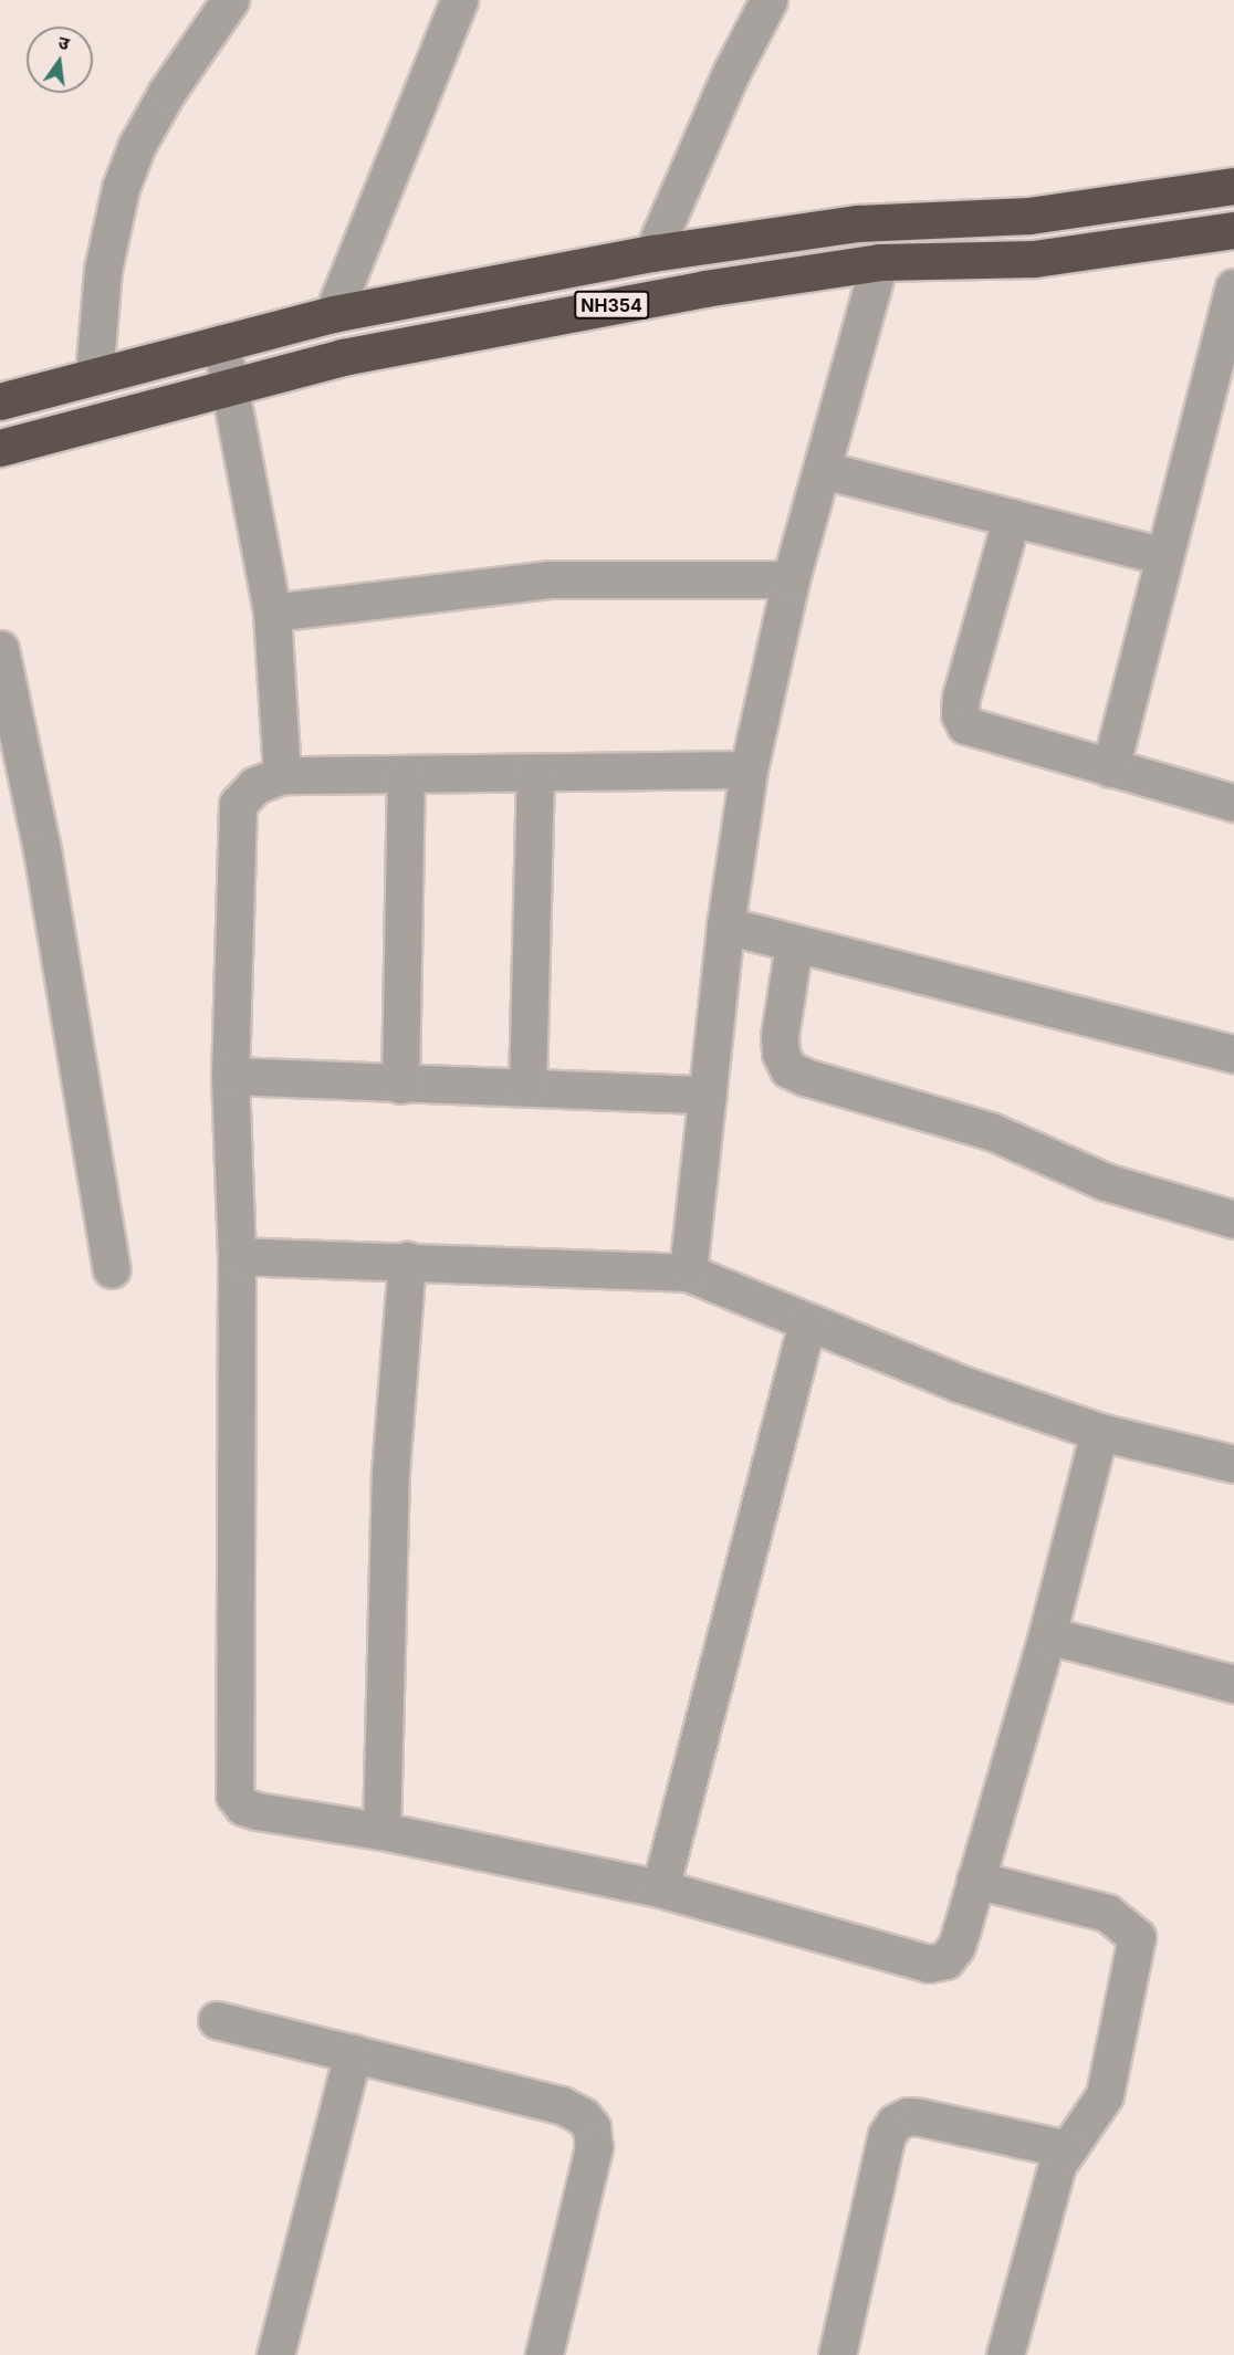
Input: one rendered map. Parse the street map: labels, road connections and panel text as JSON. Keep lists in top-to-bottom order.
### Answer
{
  "streets": {
    "highway": ["NH354"]
  },
  "north": "top"
}
